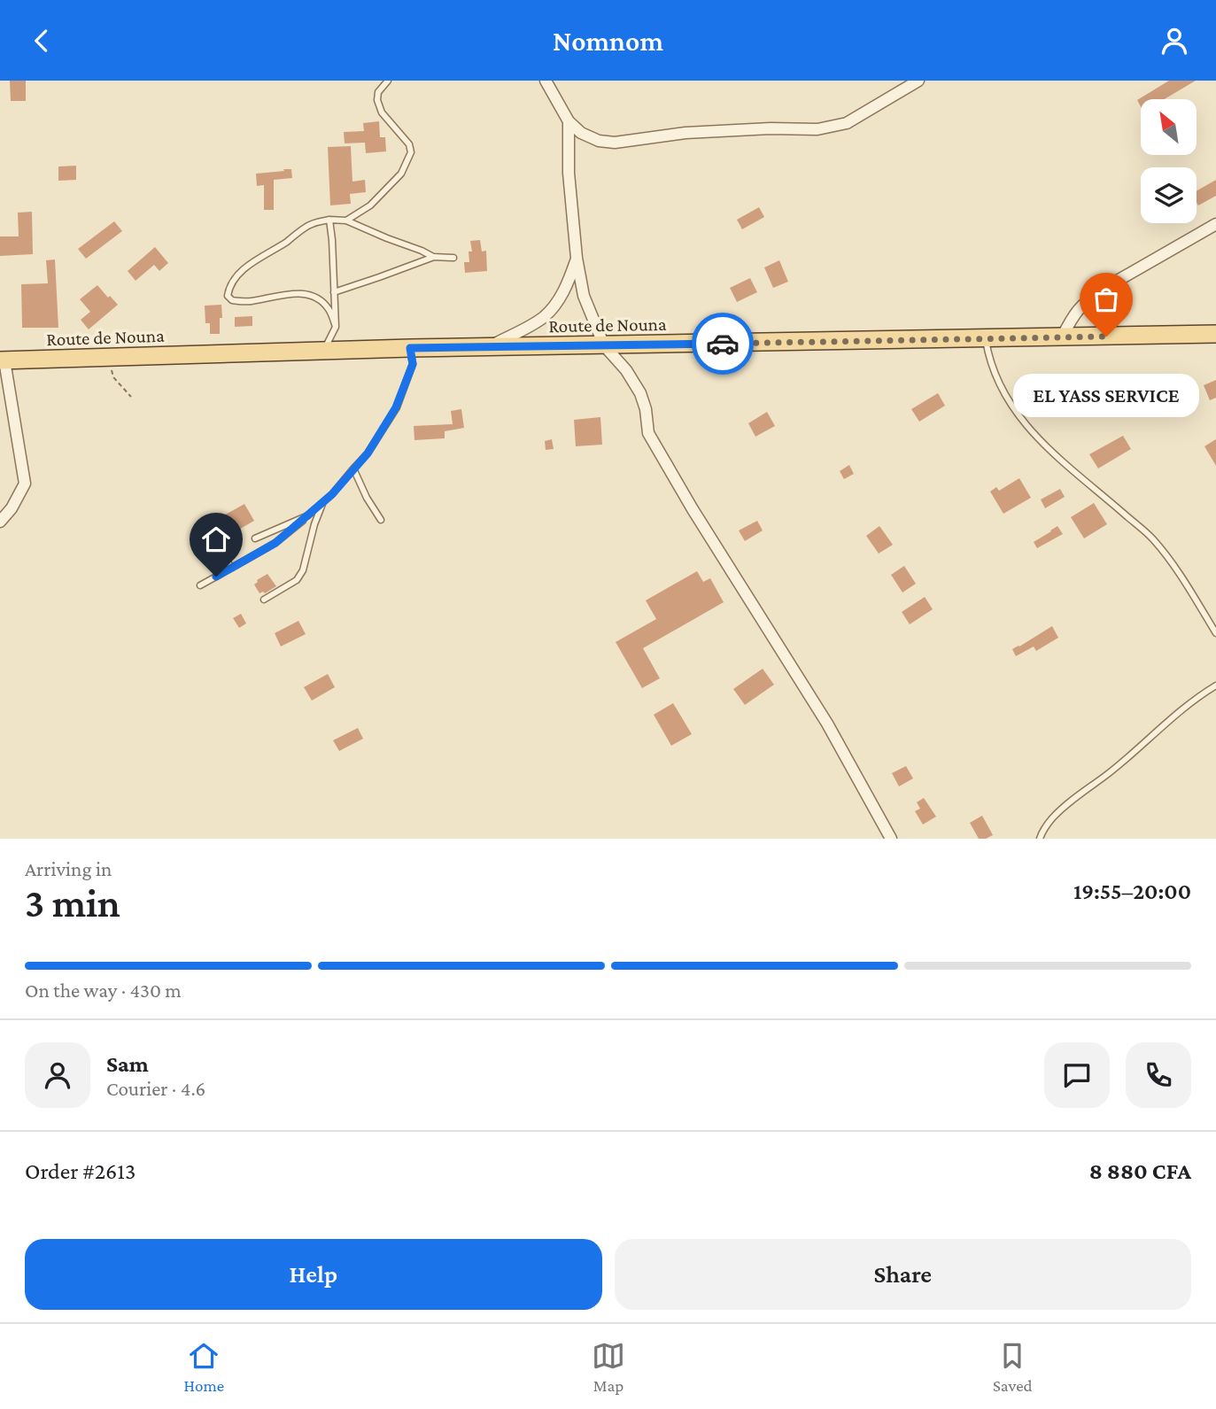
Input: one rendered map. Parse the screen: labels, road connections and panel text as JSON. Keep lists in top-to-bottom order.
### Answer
{
  "streets": {
    "main road": ["Route de Nouna"]
  },
  "places": ["EL YASS SERVICE"],
  "north": "top left",
  "page": {
    "header": "Nomnom",
    "bubble": "EL YASS SERVICE",
    "heading": ["3 min", "Arriving in", "19:55–20:00"],
    "panel": [
      "Sam",
      "Courier · 4.6",
      "Order #2613",
      "8 880 CFA"
    ],
    "bar": "On the way · 430 m",
    "buttons": ["Help", "Share"],
    "tabs": ["Home", "Map", "Saved"]
  }
}
